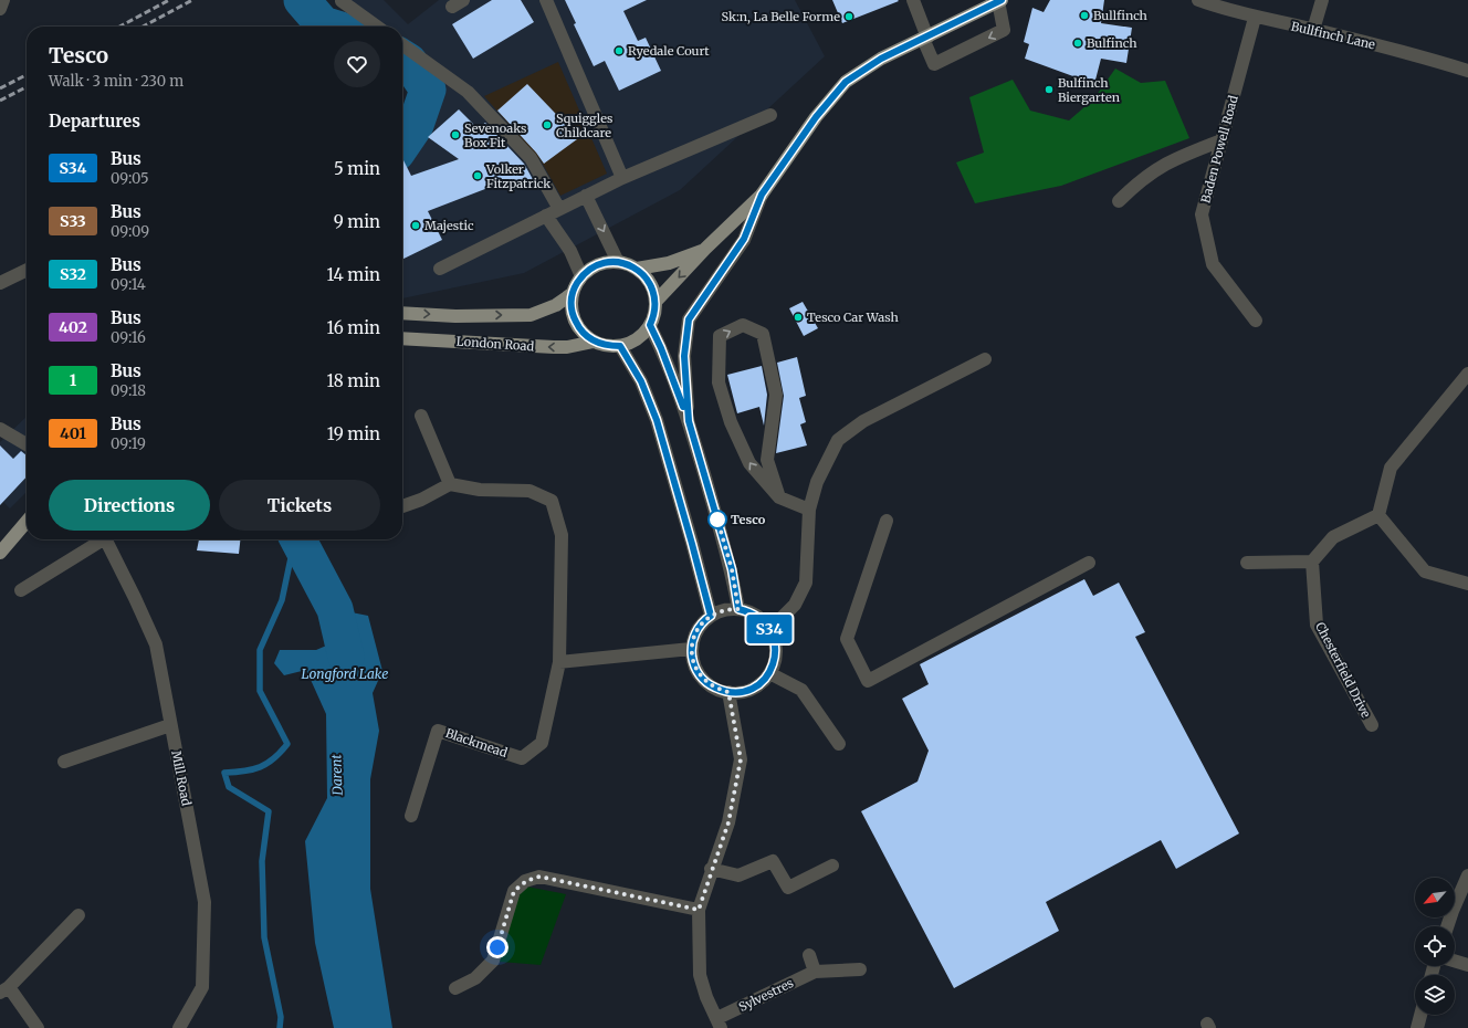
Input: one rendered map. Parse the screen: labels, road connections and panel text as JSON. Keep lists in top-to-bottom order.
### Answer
{
  "streets": {
    "main road": ["London Road"],
    "street": [
      "Bullfinch Lane",
      "Baden Powell Road",
      "Chesterfield Drive",
      "Blackmead",
      "Mill Road",
      "Sylvestres"
    ]
  },
  "crossings": [
    ["Bullfinch Lane", "Baden Powell Road"]
  ],
  "water": ["Longford Lake", "Darent"],
  "places": [
    "Bullfinch",
    "Sk:n, La Belle Forme",
    "Bulfinch",
    "Ryedale Court",
    "Bulfinch Biergarten",
    "Squiggles Childcare",
    "Sevenoaks Box Fit",
    "Volker Fitzpatrick",
    "Majestic",
    "Tesco Car Wash",
    "Tesco"
  ],
  "lines": ["bus line S34"],
  "north": "bottom left",
  "page": {
    "on_map": "S34",
    "heading": [
      ["Tesco", "Walk · 3 min · 230 m"],
      "Departures"
    ],
    "list": [
      {
        "mark": "S34",
        "name": "Bus",
        "note": "09:05",
        "value": "5 min"
      },
      {
        "mark": "S33",
        "name": "Bus",
        "note": "09:09",
        "value": "9 min"
      },
      {
        "mark": "S32",
        "name": "Bus",
        "note": "09:14",
        "value": "14 min"
      },
      {
        "mark": "402",
        "name": "Bus",
        "note": "09:16",
        "value": "16 min"
      },
      {
        "mark": "1",
        "name": "Bus",
        "note": "09:18",
        "value": "18 min"
      },
      {
        "mark": "401",
        "name": "Bus",
        "note": "09:19",
        "value": "19 min"
      }
    ],
    "buttons": ["Directions", "Tickets"]
  }
}
